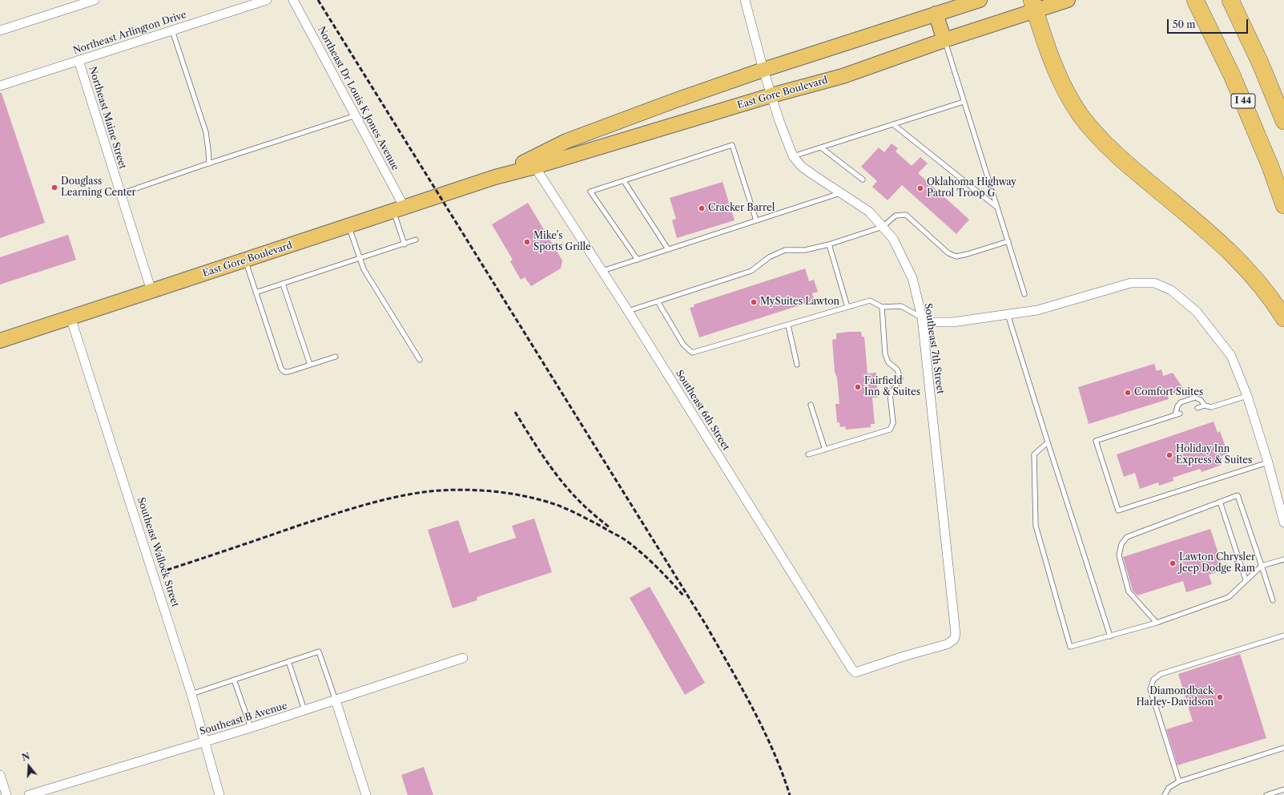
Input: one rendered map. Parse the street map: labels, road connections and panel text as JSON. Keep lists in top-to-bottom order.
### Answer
{
  "streets": {
    "highway": ["I 44"],
    "main road": ["East Gore Boulevard"],
    "street": [
      "Northeast Arlington Drive",
      "Northeast Dr Louis K Jones Avenue",
      "Northeast Maine Street",
      "Southeast 7th Street",
      "Southeast 6th Street",
      "Southeast Wallock Street",
      "Southeast B Avenue"
    ]
  },
  "crossings": [
    ["Northeast Arlington Drive", "Northeast Maine Street"],
    ["East Gore Boulevard", "Northeast Dr Louis K Jones Avenue"],
    ["East Gore Boulevard", "Northeast Maine Street"],
    ["East Gore Boulevard", "Southeast 7th Street"],
    ["East Gore Boulevard", "Southeast 6th Street"],
    ["East Gore Boulevard", "Southeast Wallock Street"],
    ["Southeast 7th Street", "Southeast 6th Street"],
    ["Southeast Wallock Street", "Southeast B Avenue"]
  ],
  "places": [
    "Douglass Learning Center",
    "Oklahoma Highway Patrol Troop G",
    "Cracker Barrel",
    "Mike's Sports Grille",
    "MySuites Lawton",
    "Fairfield Inn & Suites",
    "Comfort Suites",
    "Holiday Inn Express & Suites",
    "Lawton Chrysler Jeep Dodge Ram",
    "Diamondback Harley-Davidson"
  ],
  "scale_bar": "50 m",
  "north": "top"
}
